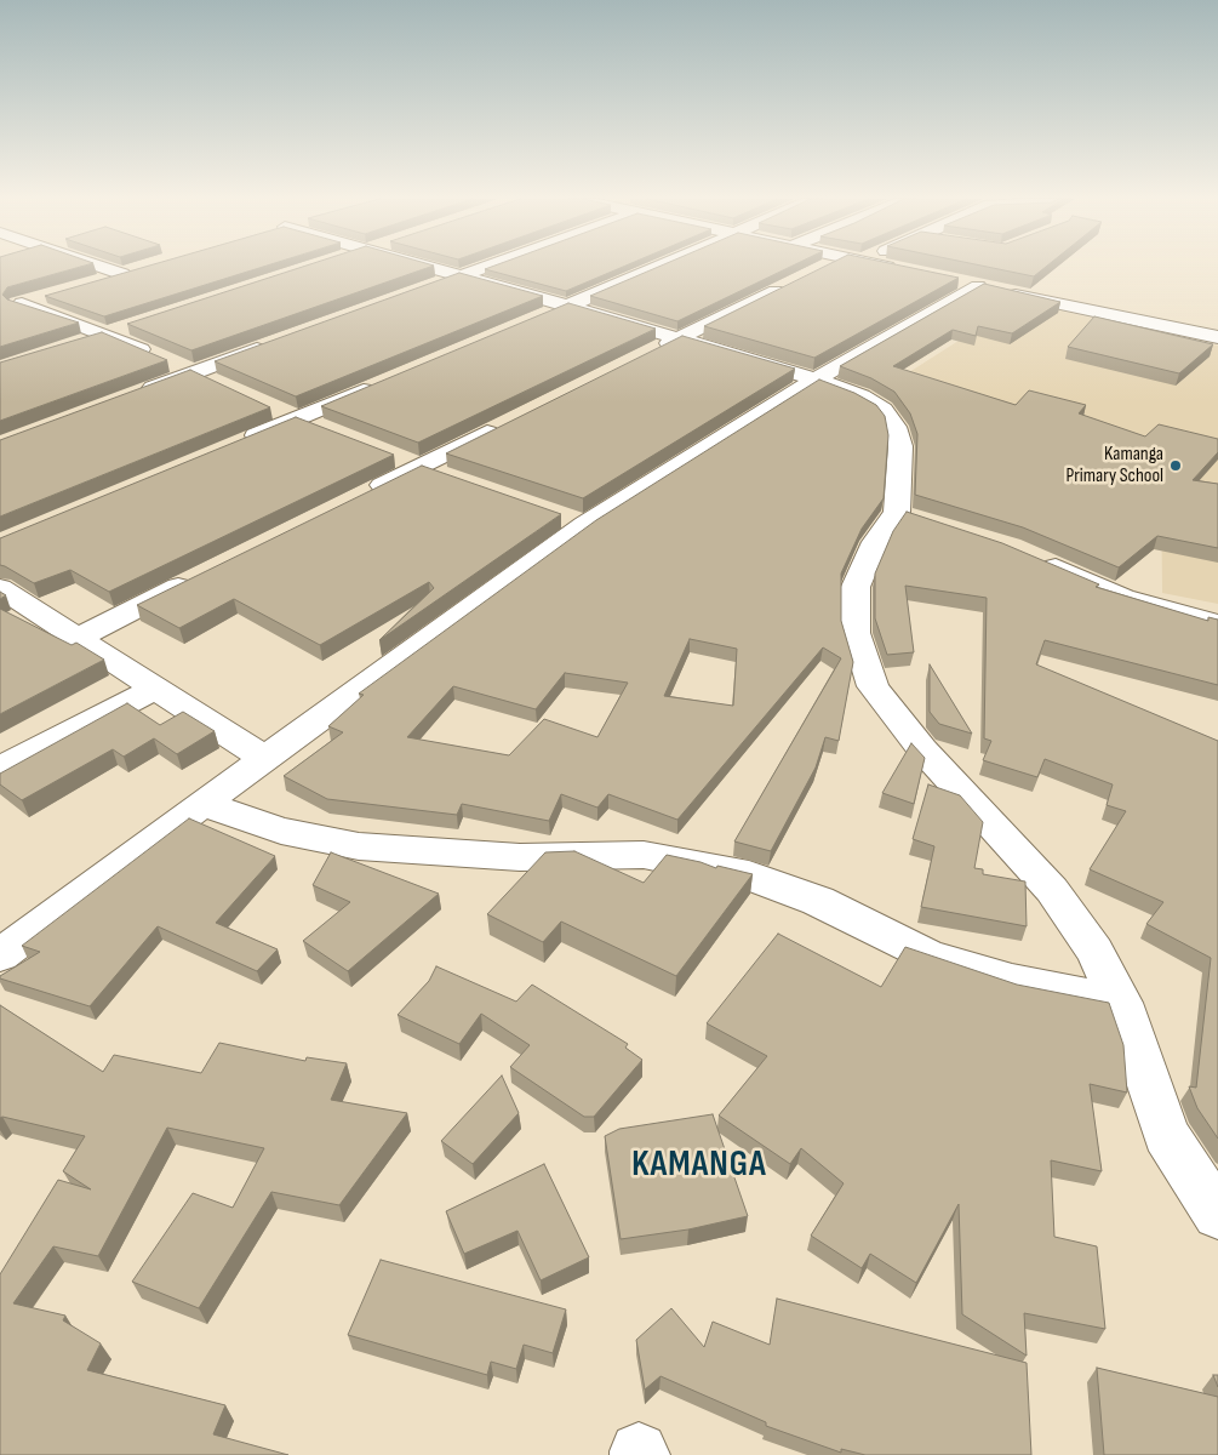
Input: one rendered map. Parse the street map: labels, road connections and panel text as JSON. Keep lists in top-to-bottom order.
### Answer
{
  "districts": ["KAMANGA"],
  "places": ["Kamanga Primary School"]
}
